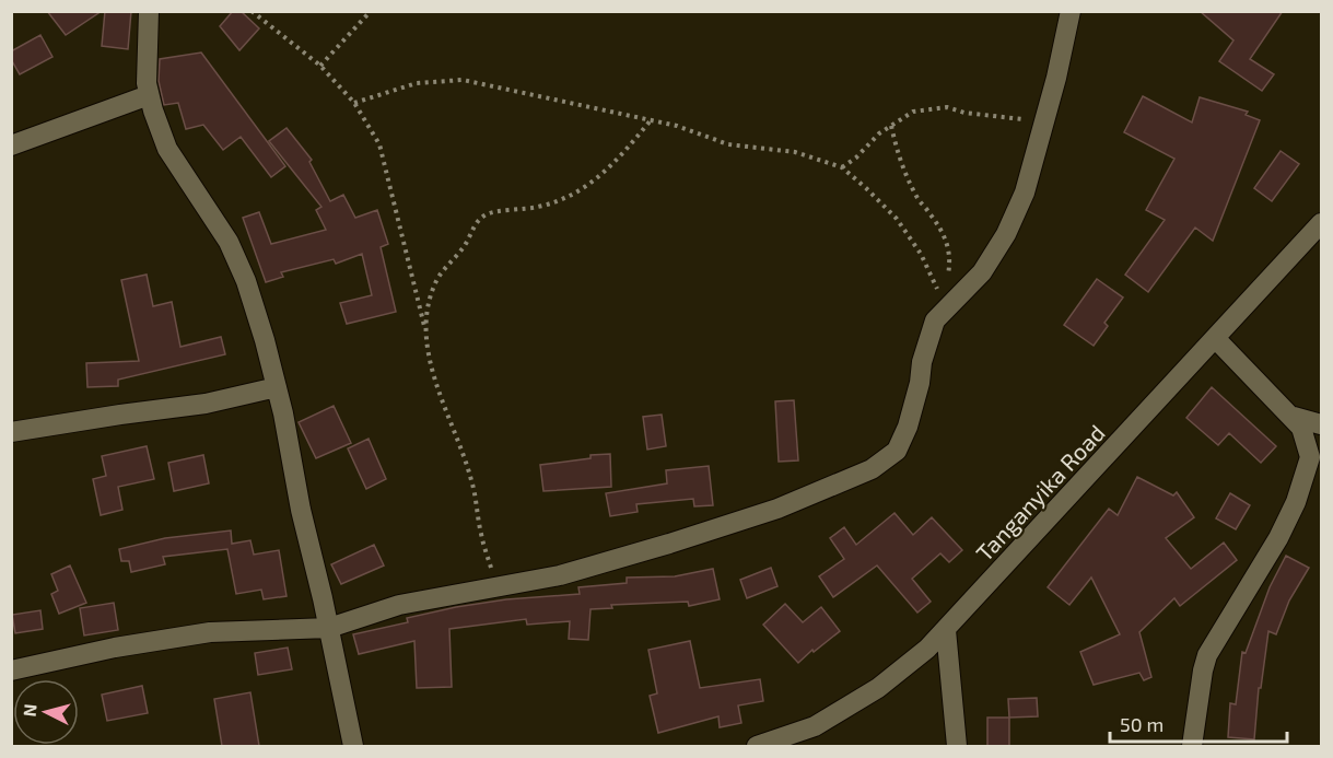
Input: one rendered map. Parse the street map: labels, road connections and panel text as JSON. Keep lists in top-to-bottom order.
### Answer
{
  "streets": {
    "street": ["Tanganyika Road"]
  },
  "scale_bar": "50 m",
  "north": "left"
}
